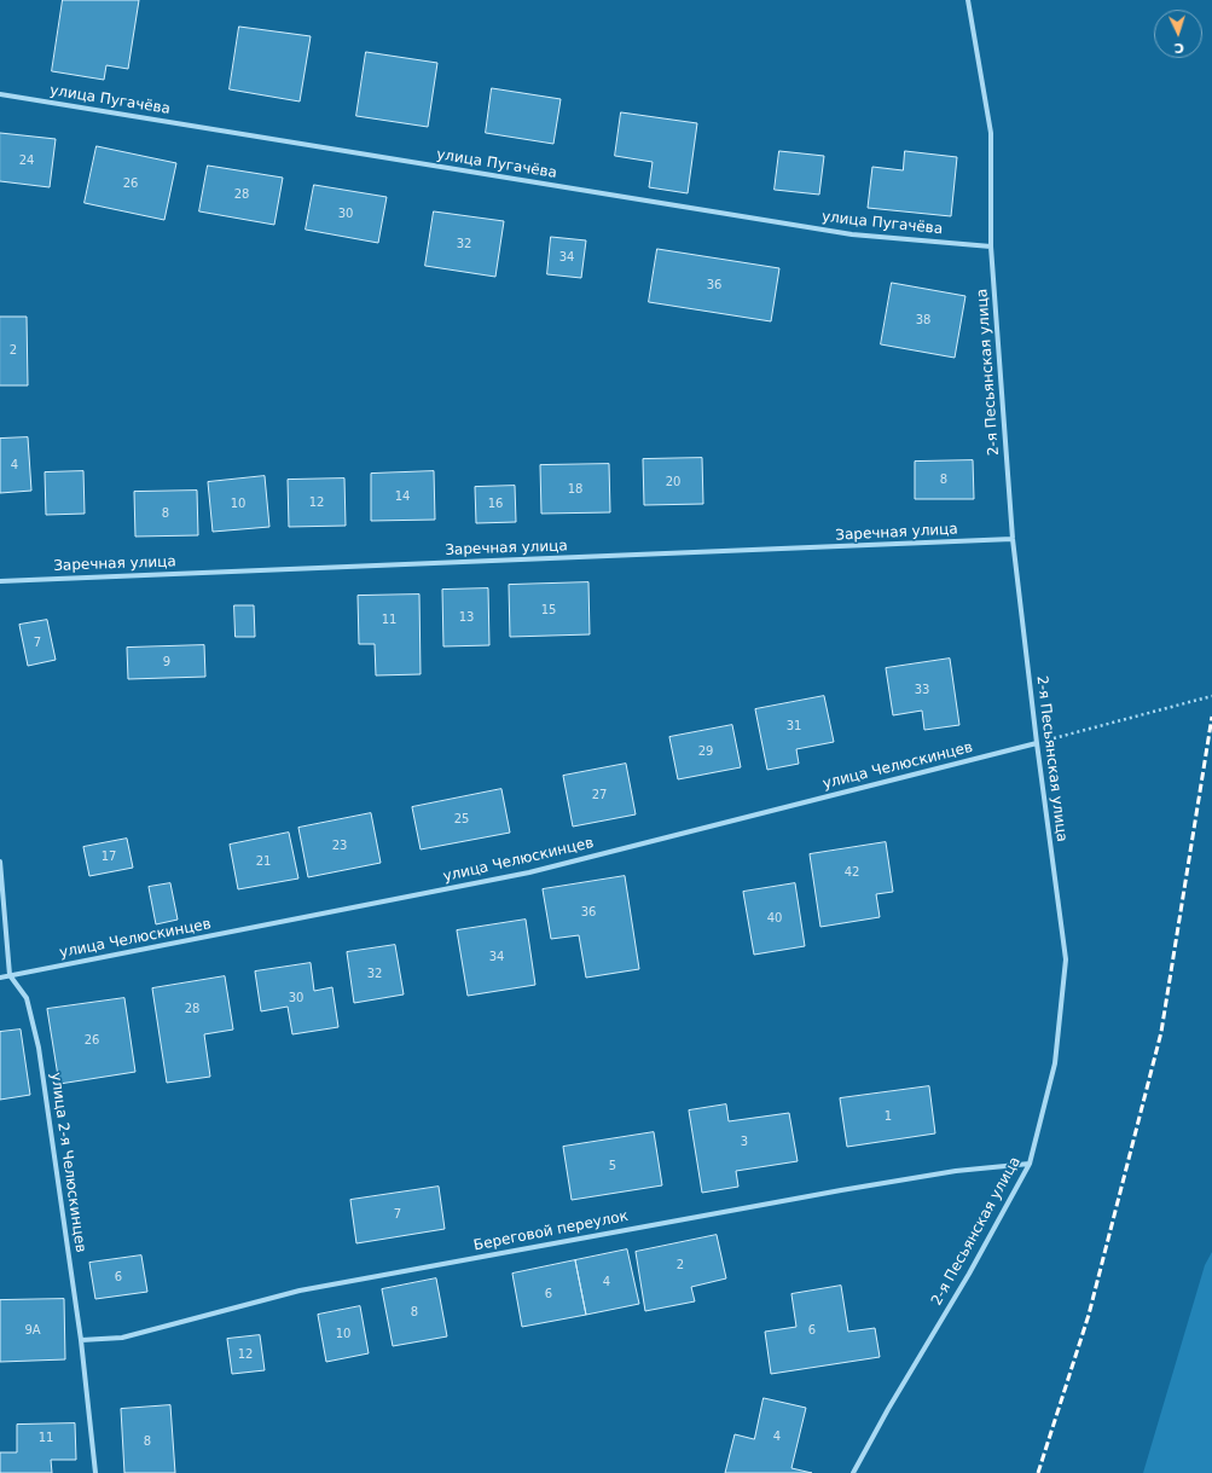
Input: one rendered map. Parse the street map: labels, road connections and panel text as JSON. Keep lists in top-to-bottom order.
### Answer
{
  "streets": {
    "street": [
      "улица Пугачёва",
      "2-я Песьянская улица",
      "Заречная улица",
      "улица Челюскинцев",
      "улица 2-я Челюскинцев",
      "Береговой переулок"
    ]
  },
  "crossings": [
    ["улица Пугачёва", "2-я Песьянская улица"],
    ["2-я Песьянская улица", "Заречная улица"],
    ["2-я Песьянская улица", "улица Челюскинцев"],
    ["2-я Песьянская улица", "Береговой переулок"],
    ["улица Челюскинцев", "улица 2-я Челюскинцев"],
    ["улица 2-я Челюскинцев", "Береговой переулок"]
  ],
  "house_numbers": [
    "24",
    "26",
    "28",
    "30",
    "32",
    "34",
    "36",
    "38",
    "2",
    "4",
    "8",
    "20",
    "18",
    "14",
    "12",
    "10",
    "16",
    "8",
    "15",
    "13",
    "11",
    "7",
    "9",
    "33",
    "31",
    "29",
    "27",
    "25",
    "23",
    "17",
    "21",
    "42",
    "36",
    "40",
    "34",
    "32",
    "30",
    "28",
    "26",
    "1",
    "3",
    "5",
    "7",
    "2",
    "6",
    "4",
    "6",
    "8",
    "9А",
    "6",
    "10",
    "12",
    "4",
    "11",
    "8"
  ],
  "north": "bottom"
}
